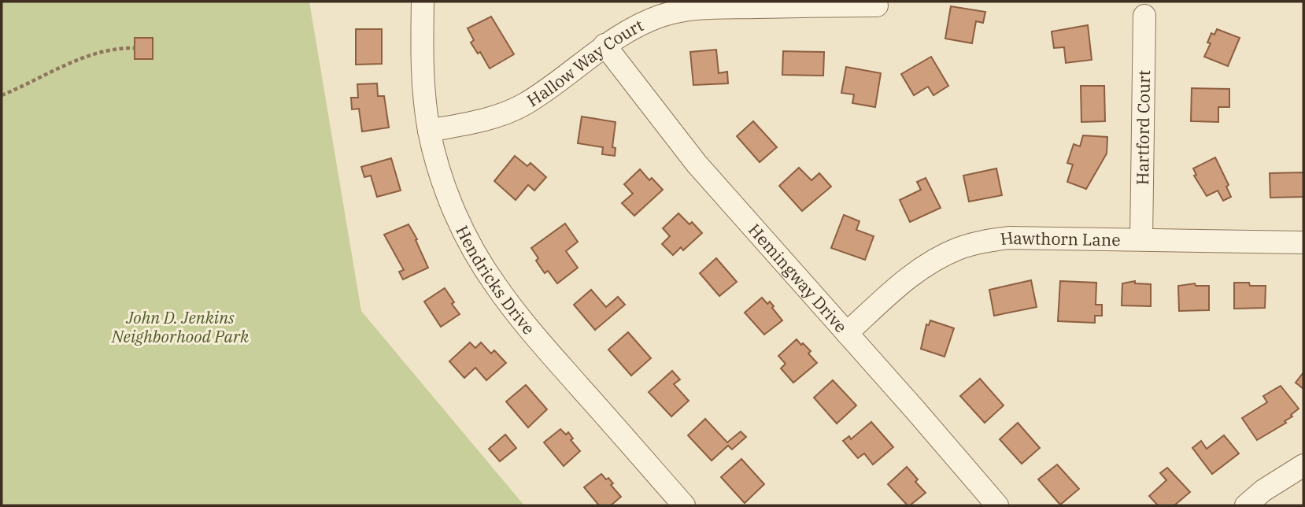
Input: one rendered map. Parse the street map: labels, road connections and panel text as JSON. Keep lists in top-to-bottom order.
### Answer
{
  "streets": {
    "street": [
      "Hallow Way Court",
      "Hartford Court",
      "Hawthorn Lane",
      "Hendricks Drive",
      "Hemingway Drive"
    ]
  },
  "crossings": [
    ["Hallow Way Court", "Hendricks Drive"],
    ["Hallow Way Court", "Hemingway Drive"],
    ["Hartford Court", "Hawthorn Lane"],
    ["Hawthorn Lane", "Hemingway Drive"]
  ],
  "parks": ["John D. Jenkins Neighborhood Park"]
}
